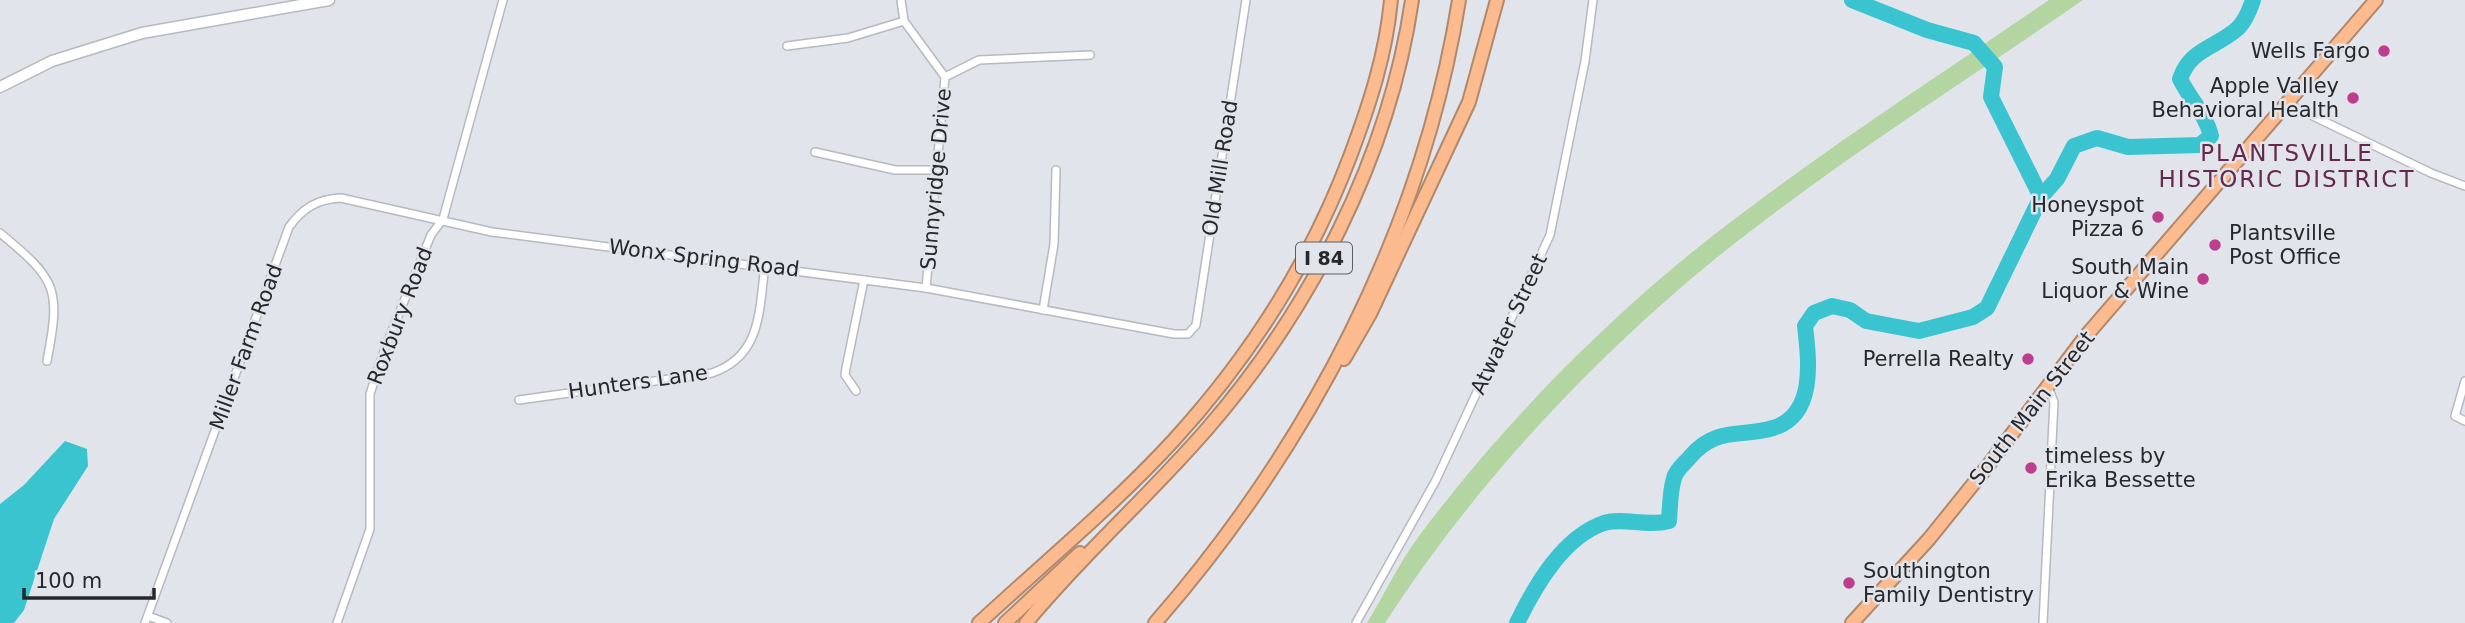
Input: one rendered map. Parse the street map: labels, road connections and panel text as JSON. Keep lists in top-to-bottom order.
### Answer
{
  "streets": {
    "highway": ["I 84", "South Main Street"],
    "street": [
      "Old Mill Road",
      "Sunnyridge Drive",
      "Wonx Spring Road",
      "Roxbury Road",
      "Atwater Street",
      "Miller Farm Road",
      "Hunters Lane"
    ]
  },
  "crossings": [
    ["Old Mill Road", "Wonx Spring Road"],
    ["Sunnyridge Drive", "Wonx Spring Road"],
    ["Wonx Spring Road", "Roxbury Road"],
    ["Wonx Spring Road", "Miller Farm Road"],
    ["Wonx Spring Road", "Hunters Lane"],
    ["Roxbury Road", "Miller Farm Road"]
  ],
  "districts": ["PLANTSVILLE HISTORIC DISTRICT"],
  "places": [
    "Wells Fargo",
    "Apple Valley Behavioral Health",
    "Honeyspot Pizza 6",
    "Plantsville Post Office",
    "South Main Liquor & Wine",
    "Perrella Realty",
    "timeless by Erika Bessette",
    "Southington Family Dentistry"
  ],
  "scale_bar": "100 m"
}
